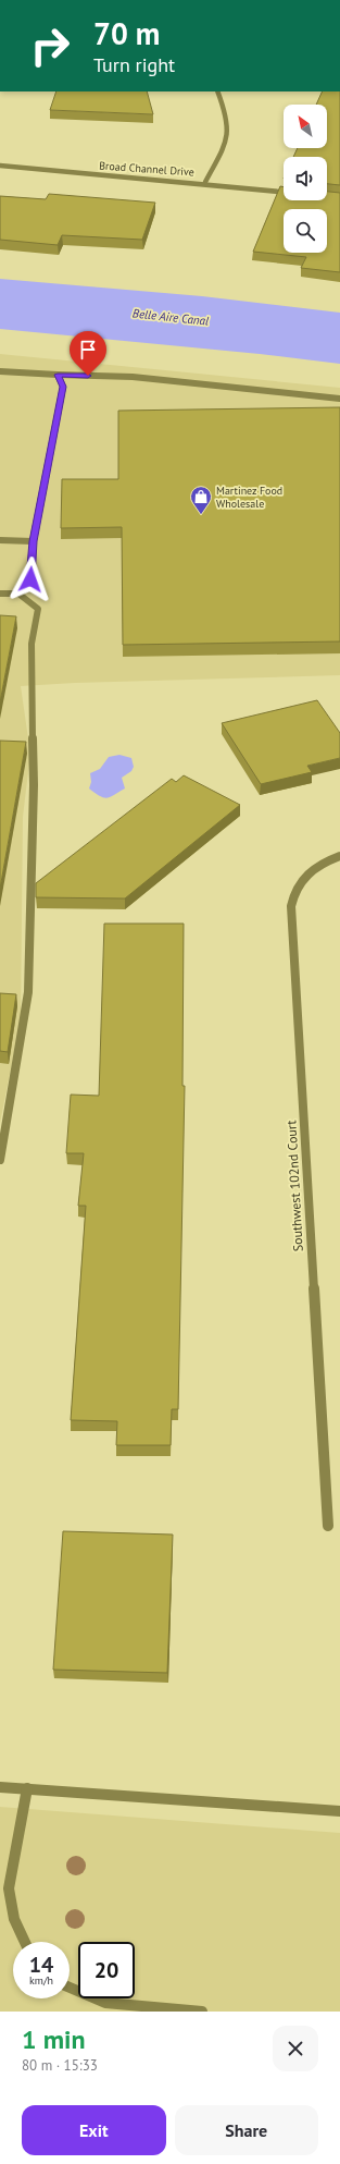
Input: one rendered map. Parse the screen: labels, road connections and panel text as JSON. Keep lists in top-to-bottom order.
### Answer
{
  "streets": {
    "street": ["Broad Channel Drive", "Southwest 102nd Court"]
  },
  "water": ["Belle Aire Canal"],
  "places": {
    "shop": ["Martinez Food Wholesale"]
  },
  "north": "top left",
  "page": {
    "turn": ["70 m", "Turn right"],
    "speed": "14 km/h",
    "limit": "20",
    "heading": ["1 min", "80 m · 15:33"],
    "buttons": ["Exit", "Share"]
  }
}
